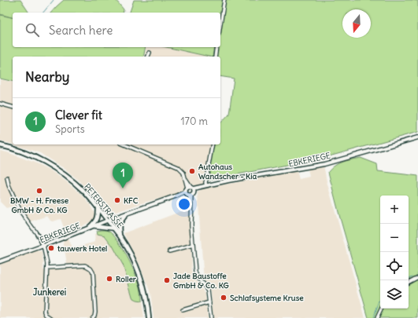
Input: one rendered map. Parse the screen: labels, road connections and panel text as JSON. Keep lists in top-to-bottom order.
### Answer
{
  "streets": {
    "main road": ["PETERSTRASSE"],
    "street": ["EBKERIEGE"]
  },
  "crossings": [
    ["EBKERIEGE", "PETERSTRASSE"]
  ],
  "districts": ["Junkerei"],
  "places": [
    "Autohaus Wandscher - Kia",
    "BMW - H. Freese GmbH & Co. KG",
    "KFC",
    "tauwerk Hotel",
    "Roller",
    "Jade Baustoffe GmbH & Co. KG",
    "Schlafsysteme Kruse"
  ],
  "north": "bottom",
  "page": {
    "search": "Search here",
    "heading": "Nearby",
    "list": [
      {
        "mark": "1",
        "name": "Clever fit",
        "note": "Sports",
        "value": "170 m"
      }
    ],
    "pins": "1",
    "map_buttons": ["+", "−"]
  }
}
